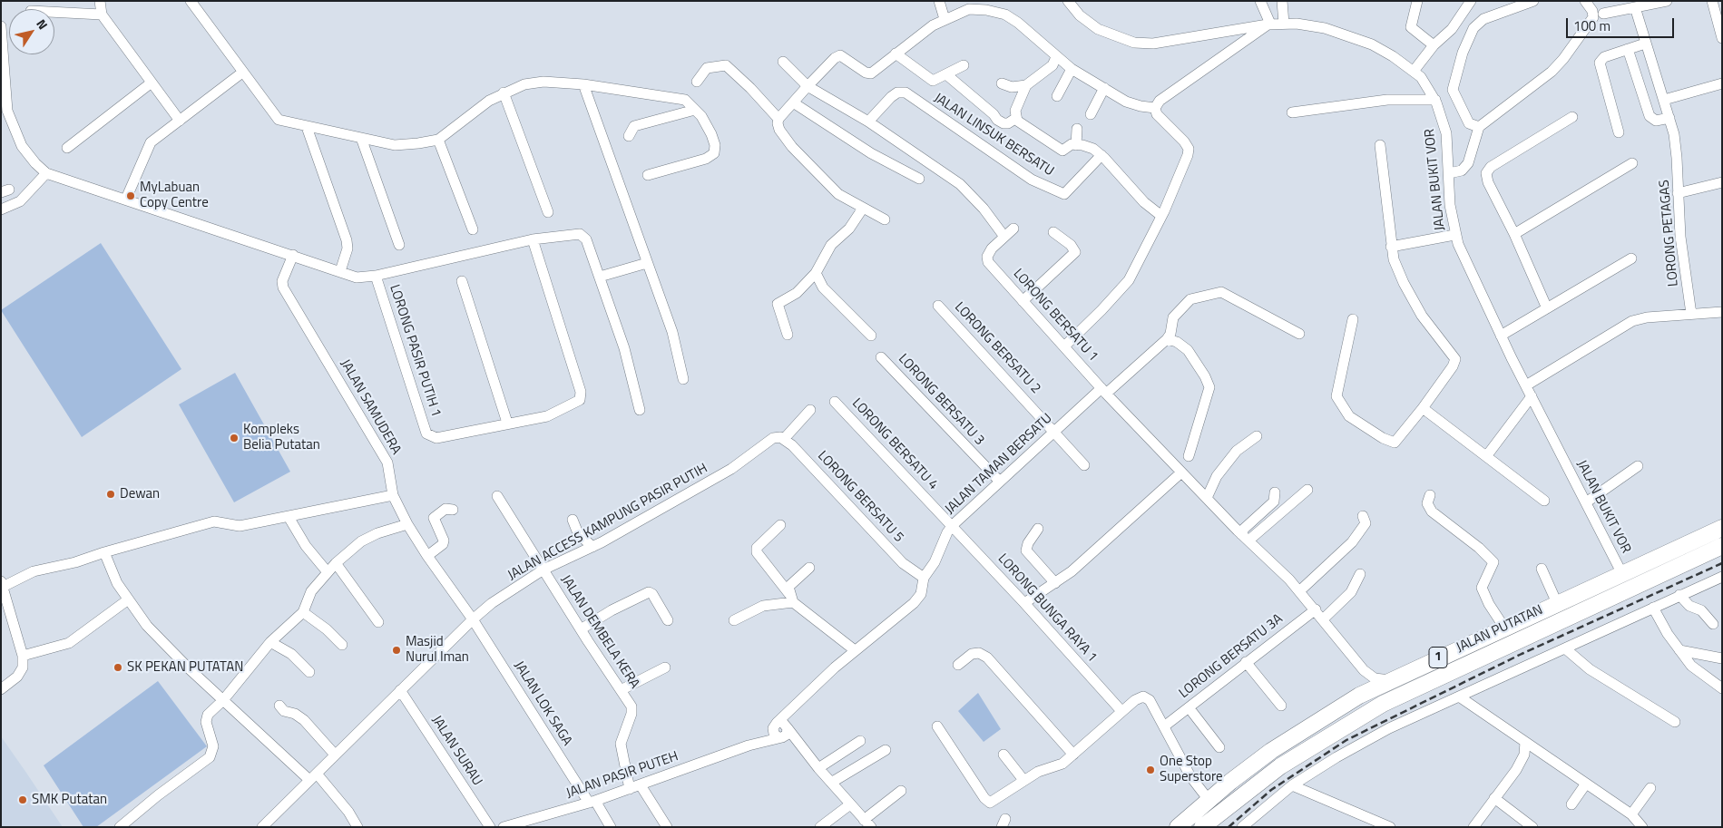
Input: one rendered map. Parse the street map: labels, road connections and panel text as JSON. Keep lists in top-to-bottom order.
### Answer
{
  "streets": {
    "highway": ["JALAN PUTATAN", "1"],
    "street": [
      "JALAN LINSUK BERSATU",
      "JALAN BUKIT VOR",
      "LORONG PETAGAS",
      "LORONG BERSATU 1",
      "LORONG BERSATU 2",
      "LORONG PASIR PUTIH 1",
      "LORONG BERSATU 3",
      "JALAN SAMUDERA",
      "LORONG BERSATU 4",
      "JALAN TAMAN BERSATU",
      "LORONG BERSATU 5",
      "JALAN ACCESS KAMPUNG PASIR PUTIH",
      "LORONG BUNGA RAYA 1",
      "JALAN DEMBELA KERA",
      "LORONG BERSATU 3A",
      "JALAN LOK SAGA",
      "JALAN SURAU",
      "JALAN PASIR PUTEH"
    ]
  },
  "crossings": [
    ["JALAN BUKIT VOR", "JALAN PUTATAN"],
    ["LORONG BERSATU 1", "JALAN TAMAN BERSATU"],
    ["LORONG BERSATU 1", "LORONG BERSATU 3A"],
    ["LORONG BERSATU 2", "JALAN TAMAN BERSATU"],
    ["LORONG BERSATU 3", "JALAN TAMAN BERSATU"],
    ["JALAN SAMUDERA", "JALAN ACCESS KAMPUNG PASIR PUTIH"],
    ["JALAN SAMUDERA", "JALAN LOK SAGA"],
    ["LORONG BERSATU 4", "JALAN TAMAN BERSATU"],
    ["LORONG BERSATU 4", "LORONG BUNGA RAYA 1"],
    ["JALAN TAMAN BERSATU", "LORONG BERSATU 5"],
    ["JALAN TAMAN BERSATU", "LORONG BUNGA RAYA 1"],
    ["JALAN TAMAN BERSATU", "JALAN PASIR PUTEH"],
    ["LORONG BERSATU 5", "JALAN ACCESS KAMPUNG PASIR PUTIH"],
    ["JALAN ACCESS KAMPUNG PASIR PUTIH", "JALAN DEMBELA KERA"],
    ["JALAN ACCESS KAMPUNG PASIR PUTIH", "JALAN LOK SAGA"],
    ["JALAN ACCESS KAMPUNG PASIR PUTIH", "JALAN SURAU"],
    ["JALAN DEMBELA KERA", "JALAN PASIR PUTEH"],
    ["JALAN LOK SAGA", "JALAN PASIR PUTEH"]
  ],
  "places": [
    "MyLabuan Copy Centre",
    "Kompleks Belia Putatan",
    "Dewan",
    "Masjid Nurul Iman",
    "SK PEKAN PUTATAN",
    "One Stop Superstore",
    "SMK Putatan"
  ],
  "scale_bar": "100 m",
  "north": "top right"
}
